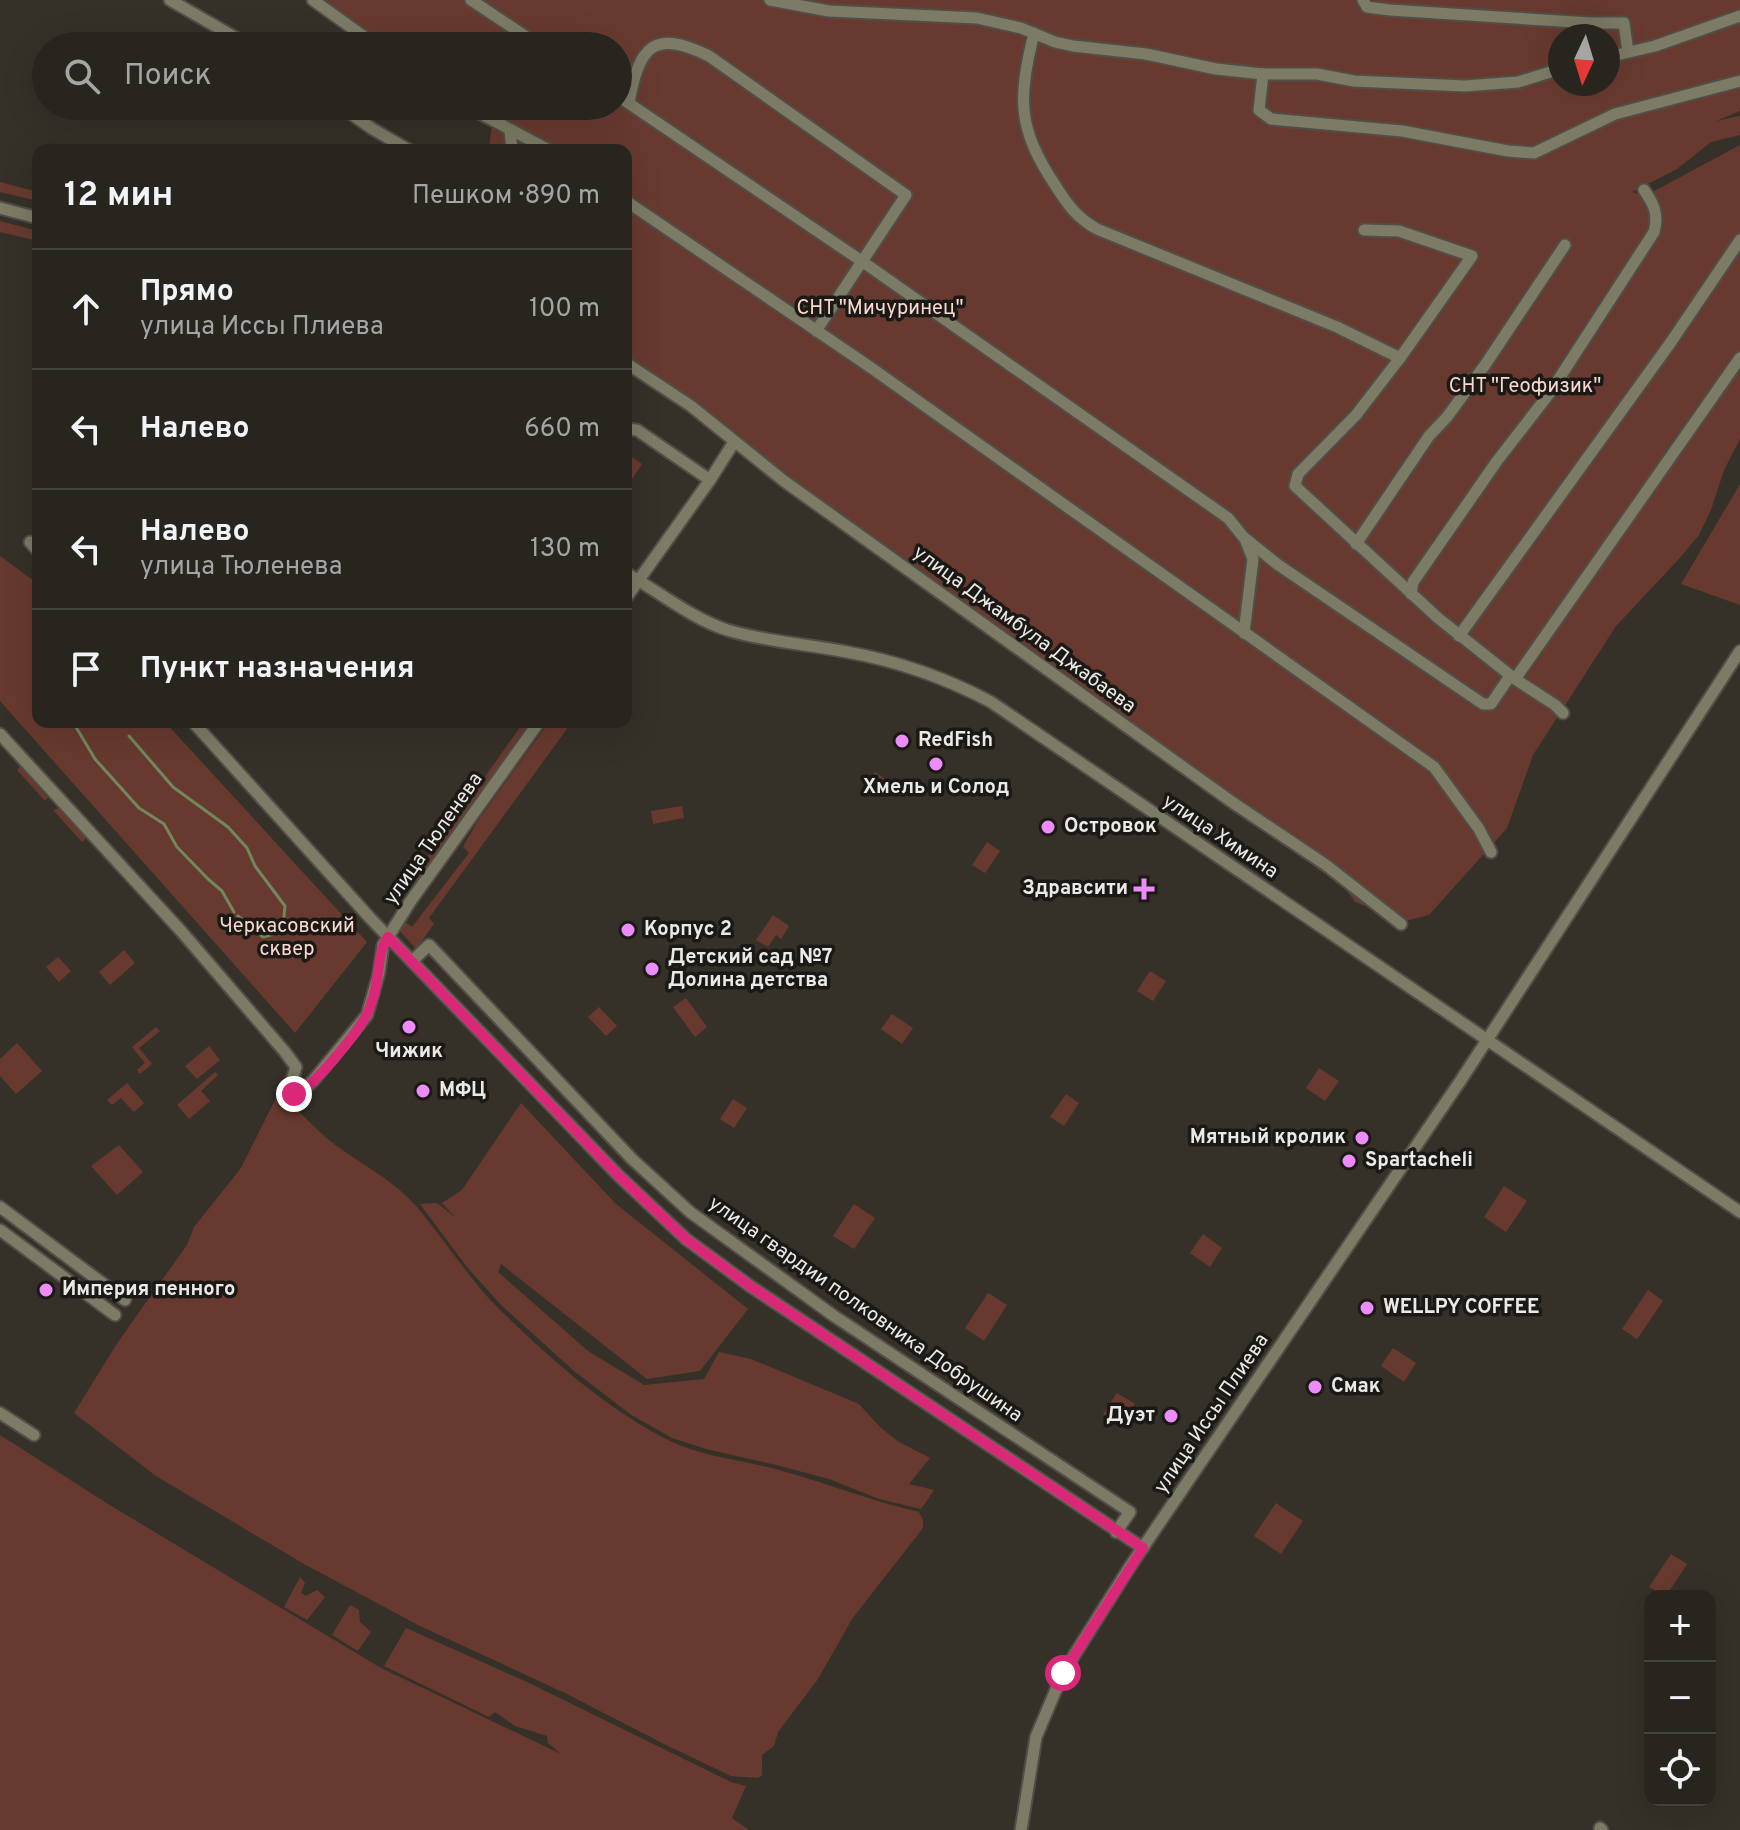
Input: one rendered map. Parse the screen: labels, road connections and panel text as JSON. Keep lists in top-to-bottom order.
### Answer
{
  "streets": {
    "street": [
      "улица Джамбула Джабаева",
      "улица Химина",
      "улица Тюленева",
      "улица гвардии полковника Добрушина",
      "улица Иссы Плиева"
    ]
  },
  "crossings": [
    ["улица Химина", "улица Иссы Плиева"],
    ["улица Тюленева", "улица гвардии полковника Добрушина"],
    ["улица гвардии полковника Добрушина", "улица Иссы Плиева"]
  ],
  "parks": ["СНТ \"Мичуринец\"", "СНТ \"Геофизик\"", "Черкасовский сквер"],
  "places": {
    "other": [
      "RedFish",
      "Хмель и Солод",
      "Островок",
      "Корпус 2",
      "Детский сад №7 Долина детства",
      "Чижик",
      "МФЦ",
      "Мятный кролик",
      "Spartacheli",
      "Империя пенного",
      "WELLPY COFFEE",
      "Смак",
      "Дуэт"
    ],
    "health": ["Здравсити"]
  },
  "north": "bottom",
  "page": {
    "search": "Поиск",
    "heading": ["12 мин", "Пешком · 890 m"],
    "list": [
      ["Прямо", "улица Иссы Плиева", "100 m"],
      ["Налево", "660 m"],
      ["Налево", "улица Тюленева", "130 m"],
      "Пункт назначения"
    ],
    "map_buttons": ["+", "−"]
  }
}
